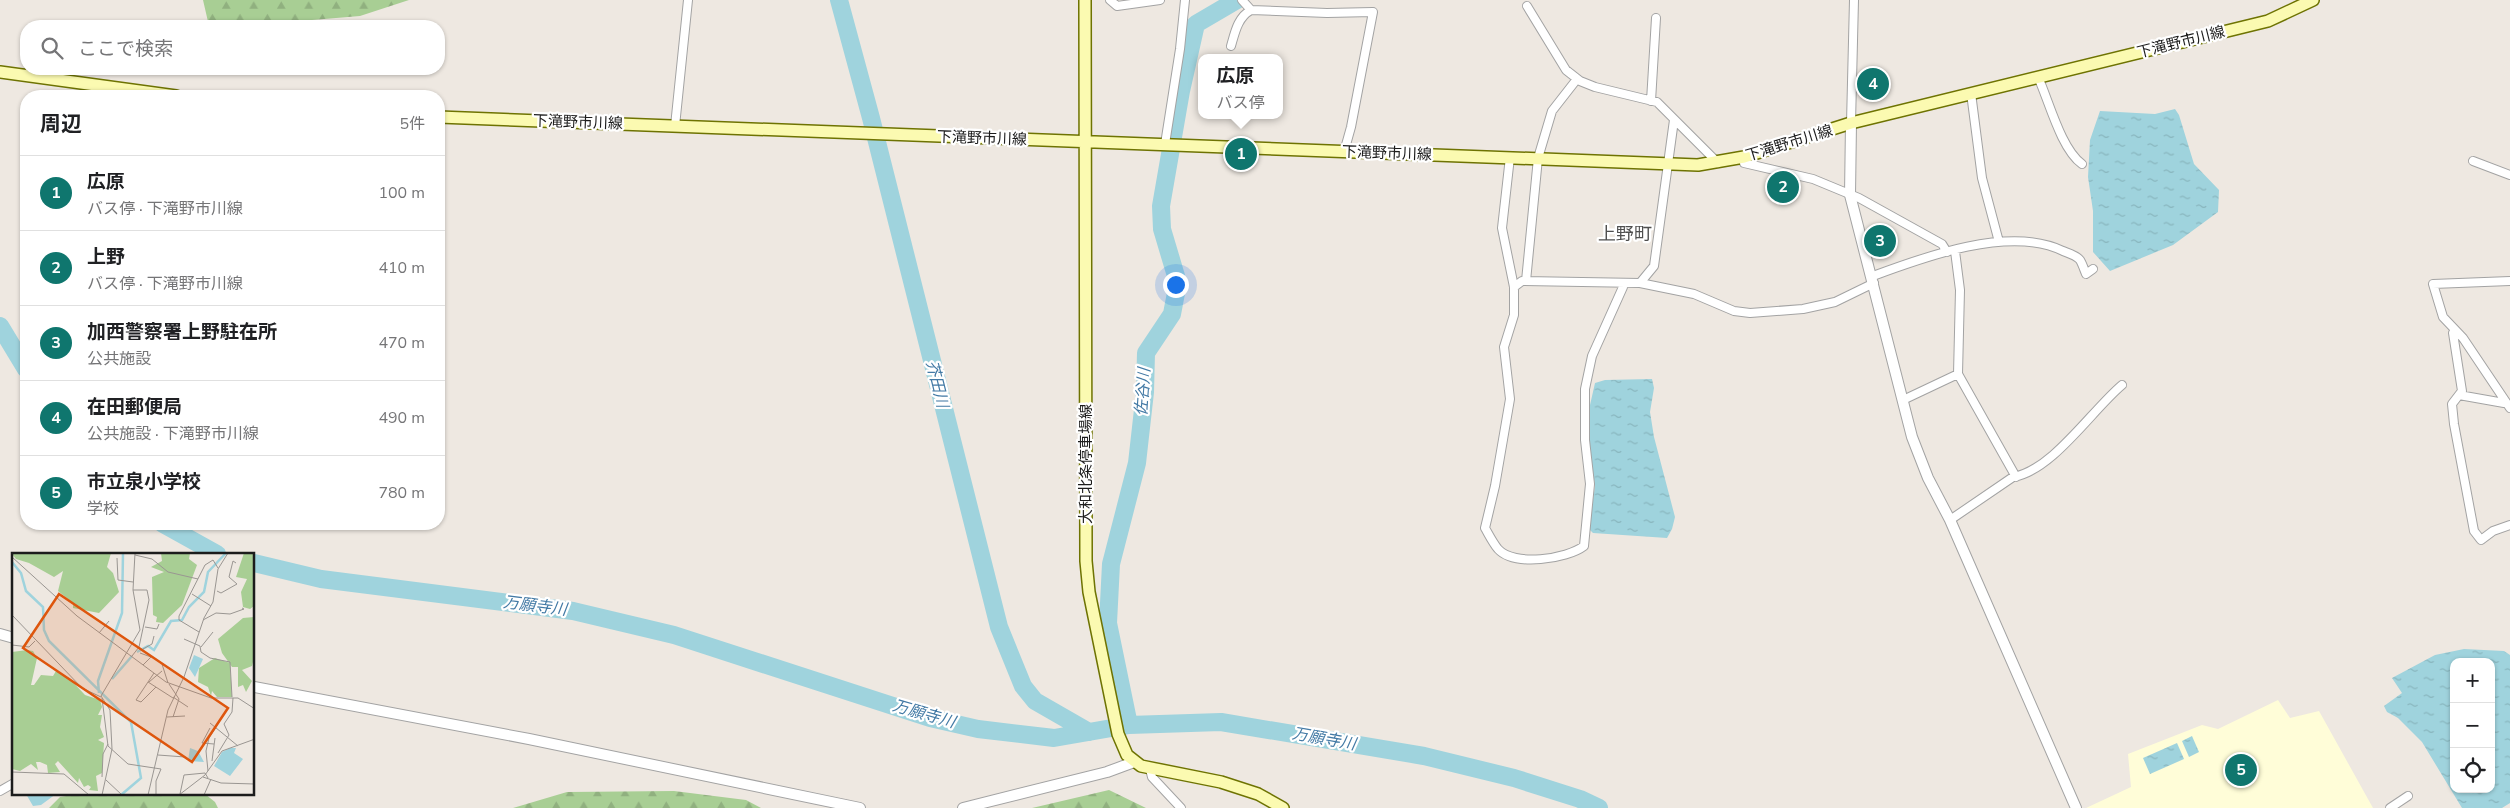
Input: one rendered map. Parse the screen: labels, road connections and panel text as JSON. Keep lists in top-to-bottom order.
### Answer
{
  "streets": {
    "main road": ["下滝野市川線", "大和北条停車場線"]
  },
  "crossings": [
    ["下滝野市川線", "大和北条停車場線"]
  ],
  "districts": ["上野町"],
  "water": ["芥田川", "佐谷川", "万願寺川"],
  "page": {
    "search": "ここで検索",
    "popup": ["広原", "バス停"],
    "pins": [
      "4",
      "1",
      "2",
      "3",
      "5"
    ],
    "heading": ["周辺", "5件"],
    "list": [
      {
        "mark": "1",
        "name": "広原",
        "note": "バス停 · 下滝野市川線",
        "value": "100 m"
      },
      {
        "mark": "2",
        "name": "上野",
        "note": "バス停 · 下滝野市川線",
        "value": "410 m"
      },
      {
        "mark": "3",
        "name": "加西警察署上野駐在所",
        "note": "公共施設",
        "value": "470 m"
      },
      {
        "mark": "4",
        "name": "在田郵便局",
        "note": "公共施設 · 下滝野市川線",
        "value": "490 m"
      },
      {
        "mark": "5",
        "name": "市立泉小学校",
        "note": "学校",
        "value": "780 m"
      }
    ],
    "map_buttons": ["+", "−"]
  }
}
